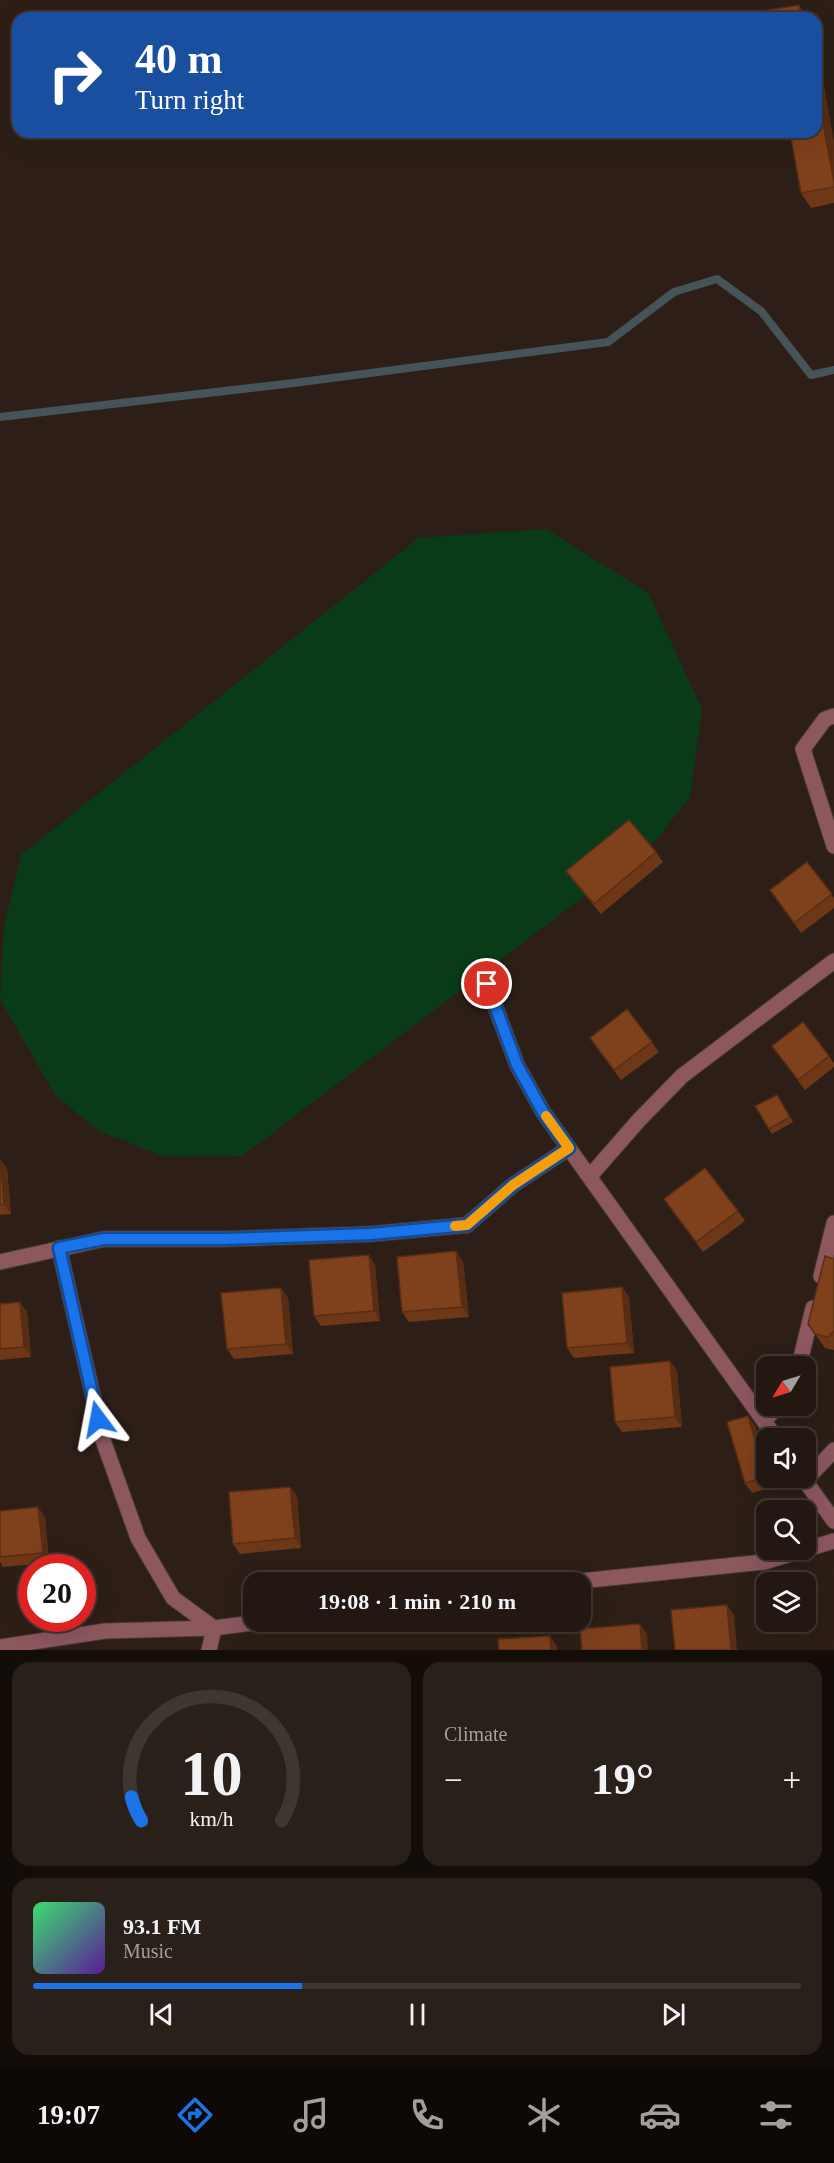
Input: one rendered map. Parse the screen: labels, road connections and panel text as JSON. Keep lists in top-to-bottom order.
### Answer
{
  "north": "bottom left",
  "page": {
    "turn": ["40 m", "Turn right"],
    "limit": "20",
    "trip": "19:08 · 1 min · 210 m",
    "tile": "Climate",
    "heat": ["−", "19°", "+"],
    "song": ["93.1 FM", "Music"],
    "tabs": "19:07",
    "gauge": ["10", "km/h"]
  }
}
